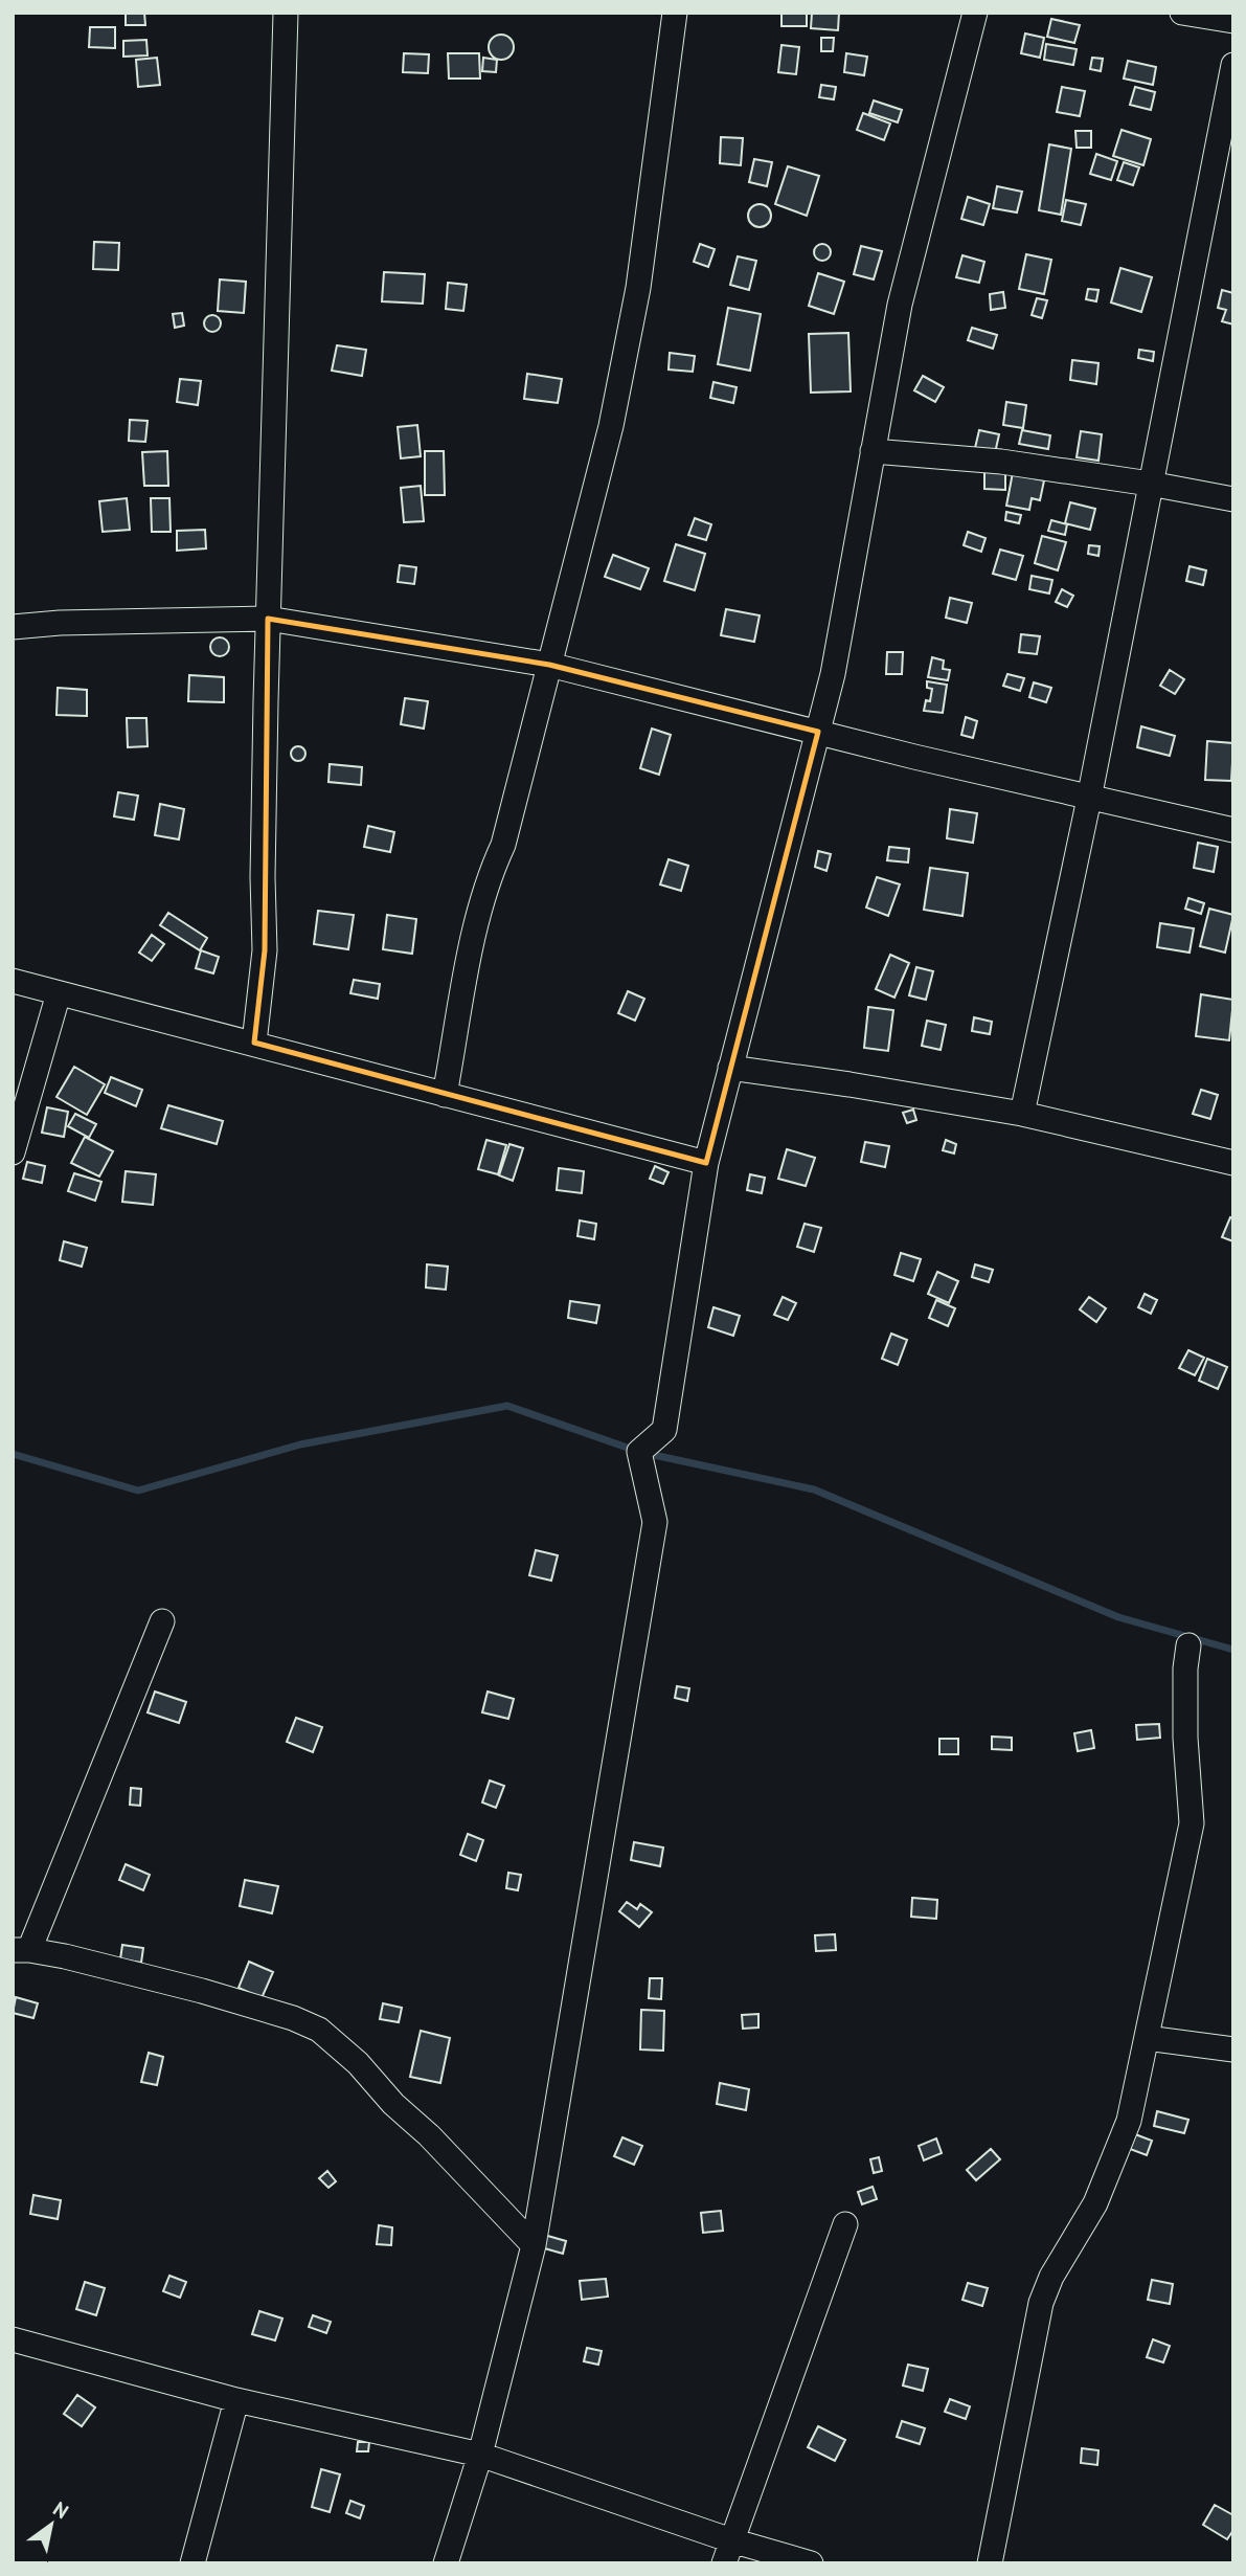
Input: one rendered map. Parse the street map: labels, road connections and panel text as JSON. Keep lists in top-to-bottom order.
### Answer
{
  "north": "top right"
}
